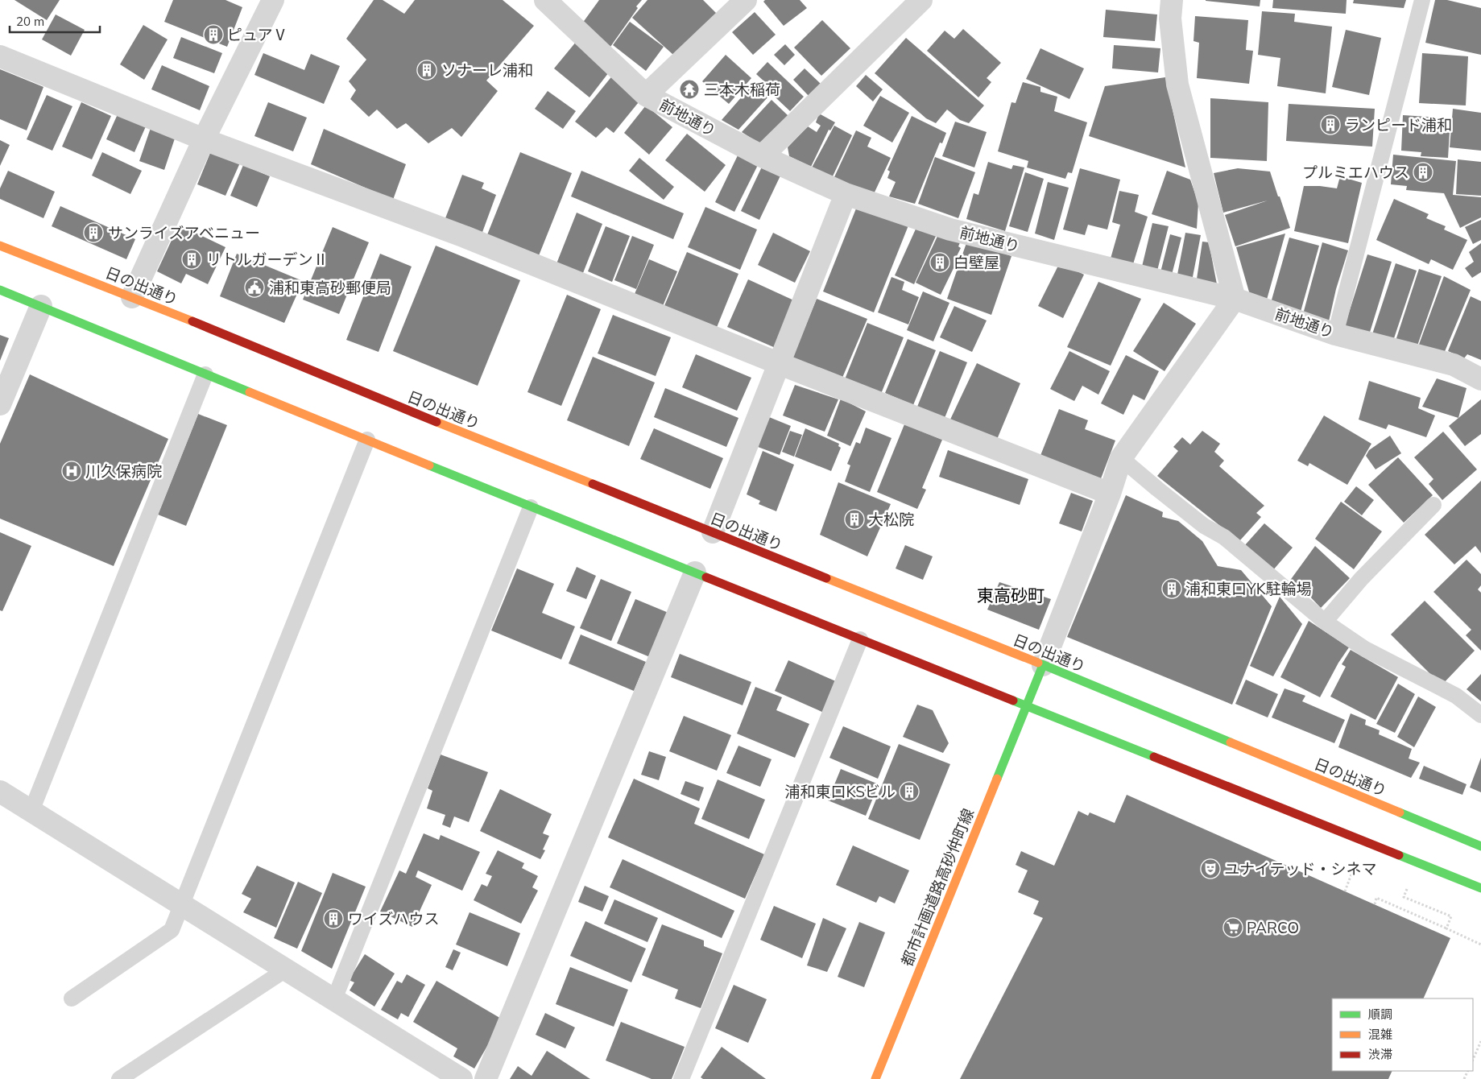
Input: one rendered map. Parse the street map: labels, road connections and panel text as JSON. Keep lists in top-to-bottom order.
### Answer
{
  "streets": {
    "main road": ["日の出通り", "都市計画道路高砂仲町線"],
    "street": ["前地通り"]
  },
  "crossings": [
    ["日の出通り", "都市計画道路高砂仲町線"]
  ],
  "districts": ["東高砂町"],
  "places": {
    "building": [
      "ピュアⅤ",
      "ソナーレ浦和",
      "ランピード浦和",
      "プルミエハウス",
      "サンライズアベニュー",
      "リトルガーデンⅡ",
      "白壁屋",
      "大松院",
      "浦和東口YK駐輪場",
      "浦和東口KSビル",
      "ワイズハウス"
    ],
    "temple": ["三本木稲荷"],
    "public building": ["浦和東高砂郵便局"],
    "hospital": ["川久保病院"],
    "theatre": ["ユナイテッド・シネマ"],
    "supermarket": ["PARCO"]
  },
  "legend": ["順調", "混雑", "渋滞"],
  "scale_bar": "20 m"
}
